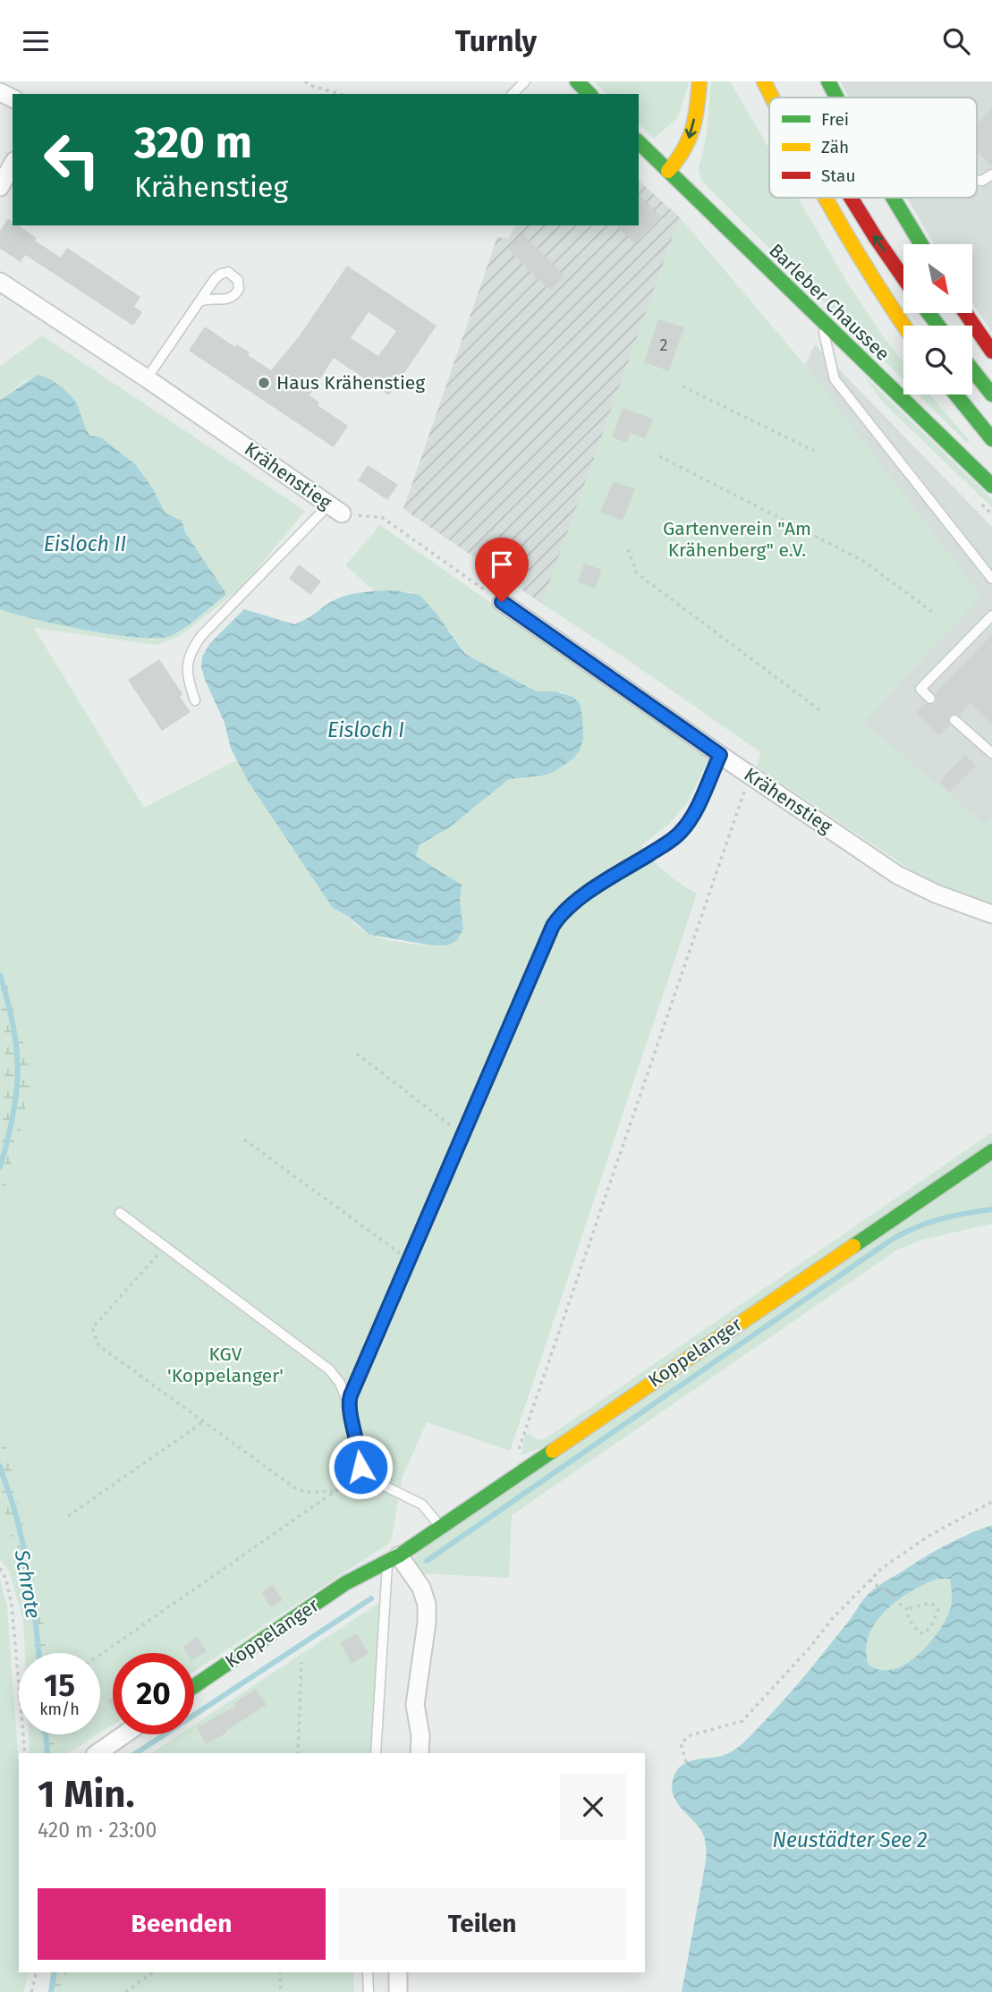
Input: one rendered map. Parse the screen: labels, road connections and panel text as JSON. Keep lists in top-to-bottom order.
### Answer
{
  "streets": {
    "main road": ["Barleber Chaussee", "Koppelanger"],
    "street": ["Krähenstieg"]
  },
  "water": [
    "Eisloch II",
    "Eisloch I",
    "Schrote",
    "Neustädter See 2"
  ],
  "parks": ["Gartenverein \"Am Krähenberg\" e.V.", "KGV 'Koppelanger'"],
  "places": ["Haus Krähenstieg"],
  "house_numbers": ["2"],
  "legend": ["Frei", "Zäh", "Stau"],
  "north": "bottom right",
  "page": {
    "header": "Turnly",
    "turn": ["320 m", "Krähenstieg"],
    "speed": "15 km/h",
    "limit": "20",
    "heading": ["1 Min.", "420 m · 23:00"],
    "buttons": ["Beenden", "Teilen"]
  }
}
